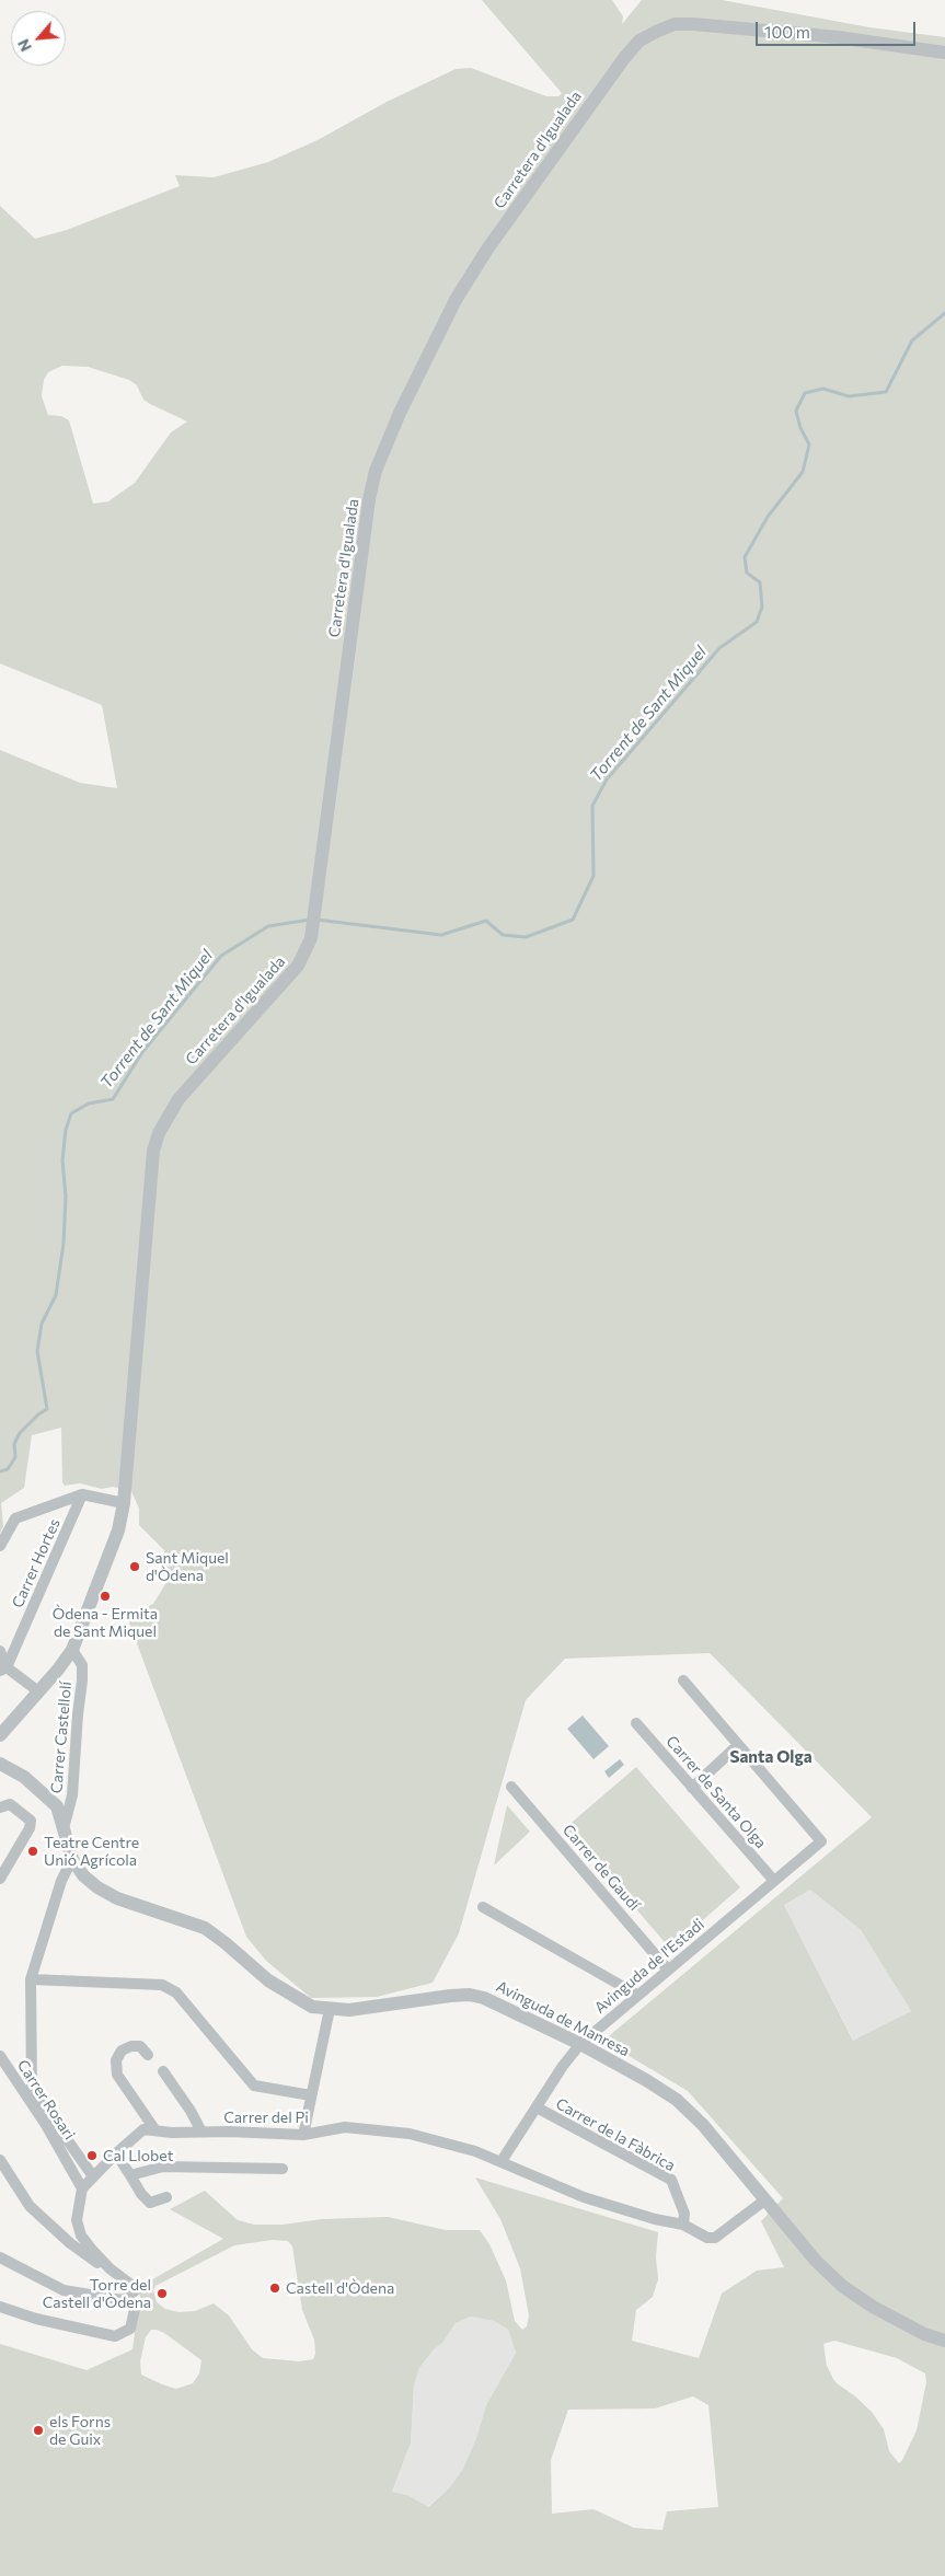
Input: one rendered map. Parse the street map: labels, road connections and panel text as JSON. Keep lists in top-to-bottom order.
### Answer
{
  "streets": {
    "street": [
      "Carretera d'Igualada",
      "Carrer Hortes",
      "Carrer Castellolí",
      "Carrer de Santa Olga",
      "Carrer de Gaudí",
      "Avinguda de l'Estadi",
      "Avinguda de Manresa",
      "Carrer Rosari",
      "Carrer del Pi",
      "Carrer de la Fàbrica"
    ]
  },
  "crossings": [
    ["Carretera d'Igualada", "Carrer Castellolí"],
    ["Carrer Castellolí", "Avinguda de Manresa"],
    ["Carrer de Santa Olga", "Avinguda de l'Estadi"],
    ["Carrer de Gaudí", "Avinguda de l'Estadi"],
    ["Avinguda de l'Estadi", "Avinguda de Manresa"],
    ["Avinguda de l'Estadi", "Carrer del Pi"],
    ["Avinguda de l'Estadi", "Carrer de la Fàbrica"],
    ["Avinguda de Manresa", "Carrer del Pi"],
    ["Carrer Rosari", "Carrer del Pi"],
    ["Carrer del Pi", "Carrer de la Fàbrica"]
  ],
  "districts": ["Santa Olga"],
  "water": ["Torrent de Sant Miquel"],
  "places": [
    "Sant Miquel d'Òdena",
    "Òdena - Ermita de Sant Miquel",
    "Teatre Centre Unió Agrícola",
    "Cal Llobet",
    "Castell d'Òdena",
    "Torre del Castell d'Òdena",
    "els Forns de Guix"
  ],
  "scale_bar": "100 m",
  "north": "bottom left"
}
